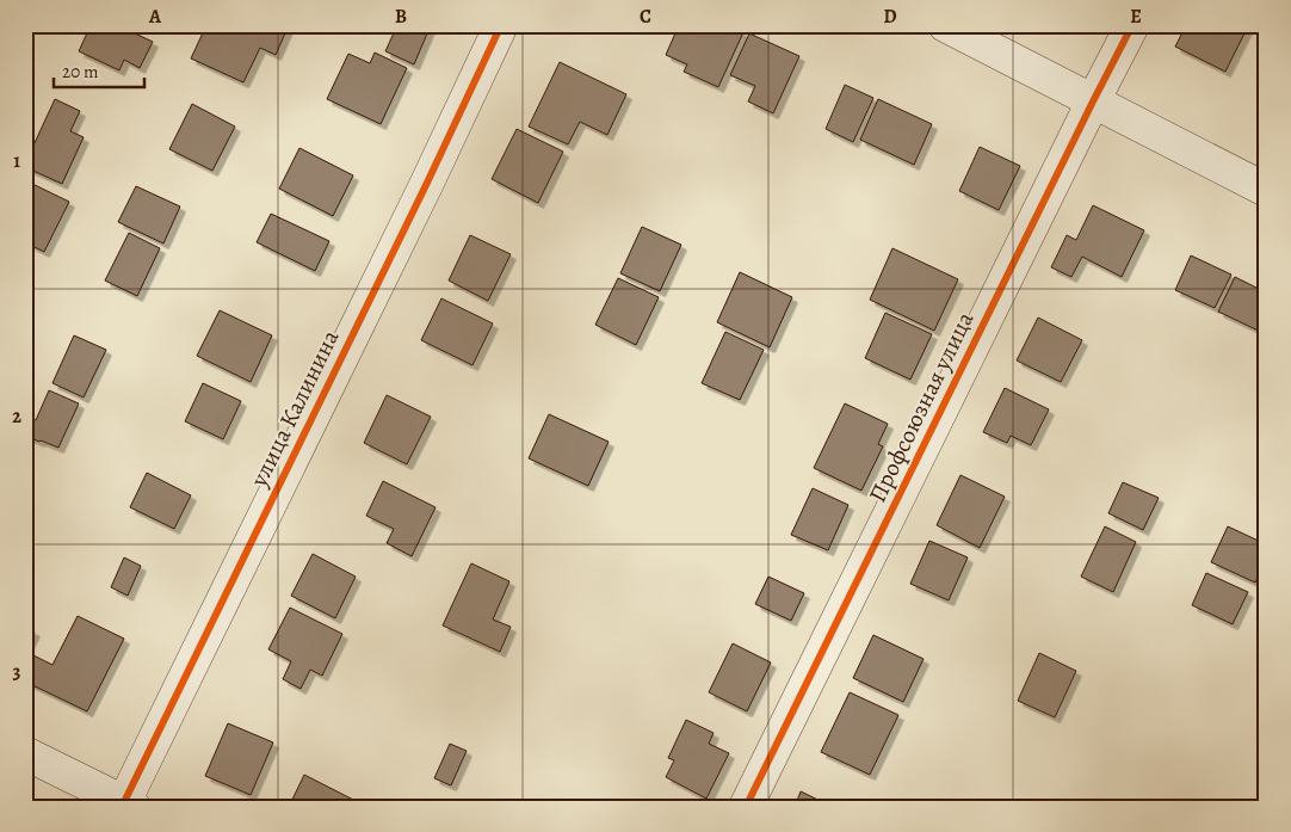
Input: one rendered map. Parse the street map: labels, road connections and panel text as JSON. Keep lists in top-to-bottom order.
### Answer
{
  "streets": {
    "street": ["Профсоюзная улица", "улица Калинина"]
  },
  "scale_bar": "20 m",
  "grid": {
    "columns": [
      "A",
      "B",
      "C",
      "D",
      "E"
    ],
    "rows": ["1", "2", "3"]
  }
}
